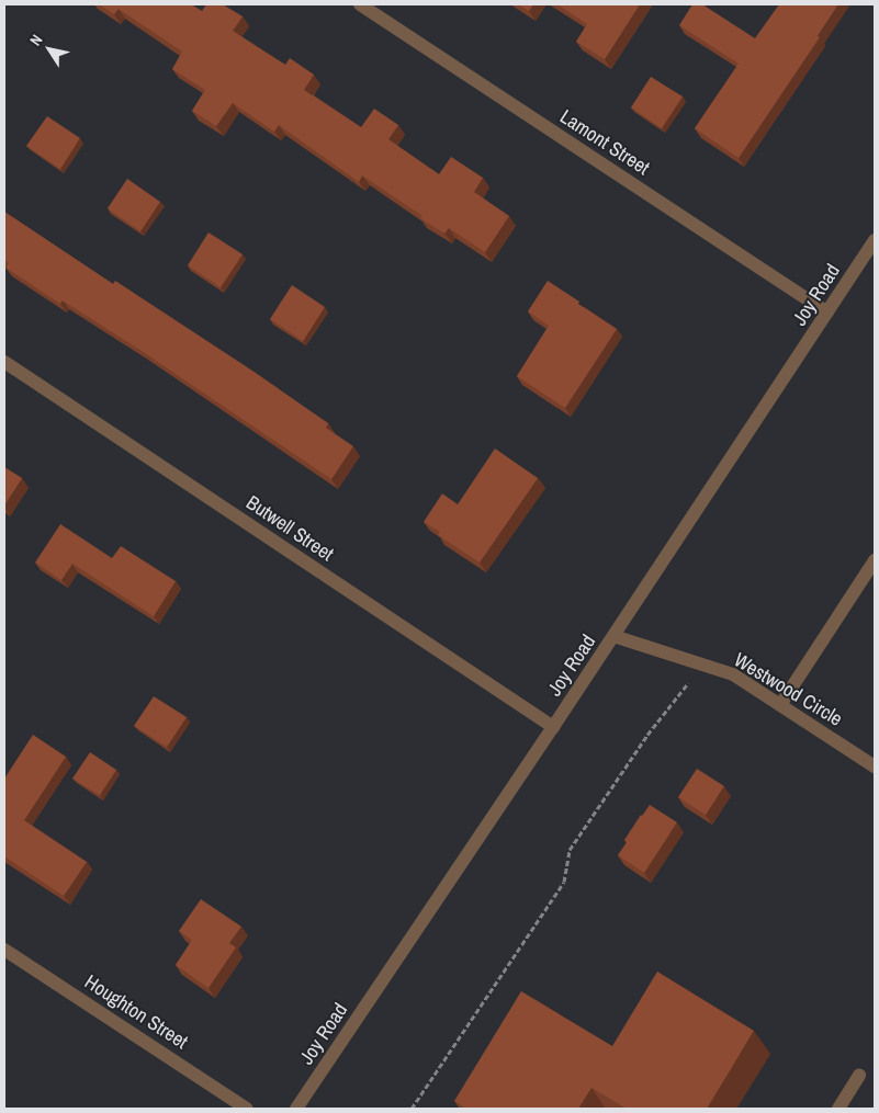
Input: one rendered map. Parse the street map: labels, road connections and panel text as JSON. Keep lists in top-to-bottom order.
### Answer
{
  "streets": {
    "street": [
      "Lamont Street",
      "Joy Road",
      "Butwell Street",
      "Westwood Circle",
      "Houghton Street"
    ]
  },
  "crossings": [
    ["Lamont Street", "Joy Road"],
    ["Joy Road", "Butwell Street"],
    ["Joy Road", "Westwood Circle"]
  ],
  "north": "top left"
}
